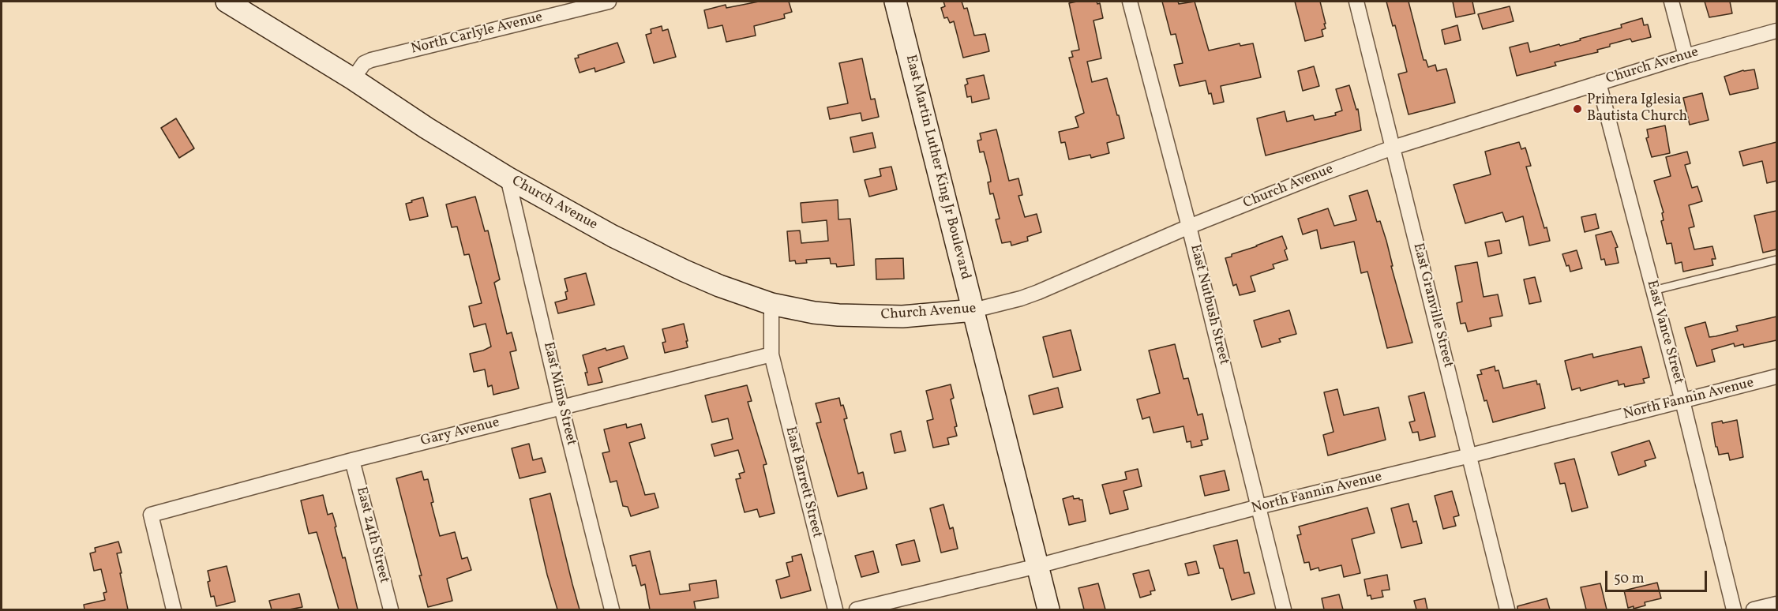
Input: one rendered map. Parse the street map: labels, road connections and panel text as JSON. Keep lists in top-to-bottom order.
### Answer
{
  "streets": {
    "main road": ["Church Avenue", "East Martin Luther King Jr Boulevard"],
    "street": [
      "North Carlyle Avenue",
      "East Nutbush Street",
      "East Granville Street",
      "East Vance Street",
      "East Mims Street",
      "North Fannin Avenue",
      "Gary Avenue",
      "East Barrett Street",
      "East 24th Street"
    ]
  },
  "crossings": [
    ["North Carlyle Avenue", "Church Avenue"],
    ["Church Avenue", "East Martin Luther King Jr Boulevard"],
    ["Church Avenue", "East Nutbush Street"],
    ["Church Avenue", "East Granville Street"],
    ["Church Avenue", "East Vance Street"],
    ["Church Avenue", "East Mims Street"],
    ["Church Avenue", "East Barrett Street"],
    ["East Martin Luther King Jr Boulevard", "North Fannin Avenue"],
    ["East Nutbush Street", "North Fannin Avenue"],
    ["East Granville Street", "North Fannin Avenue"],
    ["East Vance Street", "North Fannin Avenue"],
    ["East Mims Street", "Gary Avenue"],
    ["Gary Avenue", "East Barrett Street"],
    ["Gary Avenue", "East 24th Street"]
  ],
  "places": ["Primera Iglesia Bautista Church"],
  "scale_bar": "50 m"
}
